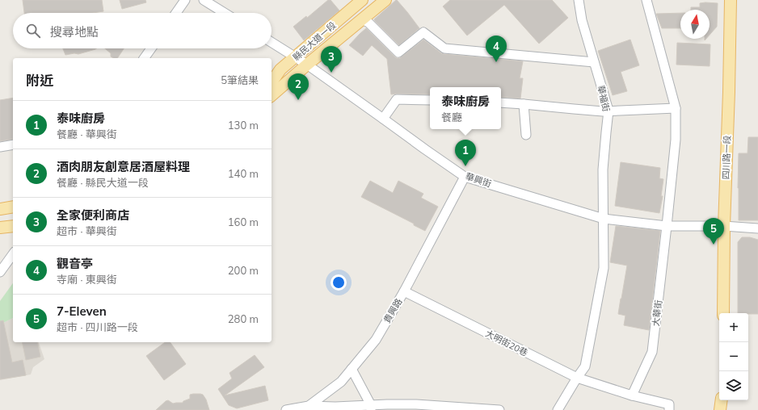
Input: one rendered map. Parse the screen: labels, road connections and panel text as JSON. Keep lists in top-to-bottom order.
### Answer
{
  "streets": {
    "main road": ["縣民大道一段", "四川路一段"],
    "street": [
      "華福街",
      "華興街",
      "貴興路",
      "大華街",
      "大明街20巷"
    ]
  },
  "crossings": [
    ["縣民大道一段", "華興街"],
    ["華福街", "華興街"],
    ["華福街", "大明街20巷"],
    ["華興街", "貴興路"],
    ["華興街", "大華街"],
    ["貴興路", "大明街20巷"]
  ],
  "north": "top",
  "page": {
    "search": "搜尋地點",
    "pins": [
      "4",
      "3",
      "2",
      "1",
      "5"
    ],
    "heading": ["附近", "5筆結果"],
    "popup": ["泰味廚房", "餐廳"],
    "list": [
      {
        "mark": "1",
        "name": "泰味廚房",
        "note": "餐廳 · 華興街",
        "value": "130 m"
      },
      {
        "mark": "2",
        "name": "酒肉朋友創意居酒屋料理",
        "note": "餐廳 · 縣民大道一段",
        "value": "140 m"
      },
      {
        "mark": "3",
        "name": "全家便利商店",
        "note": "超市 · 華興街",
        "value": "160 m"
      },
      {
        "mark": "4",
        "name": "觀音亭",
        "note": "寺廟 · 東興街",
        "value": "200 m"
      },
      {
        "mark": "5",
        "name": "7-Eleven",
        "note": "超市 · 四川路一段",
        "value": "280 m"
      }
    ],
    "map_buttons": ["+", "−"]
  }
}
